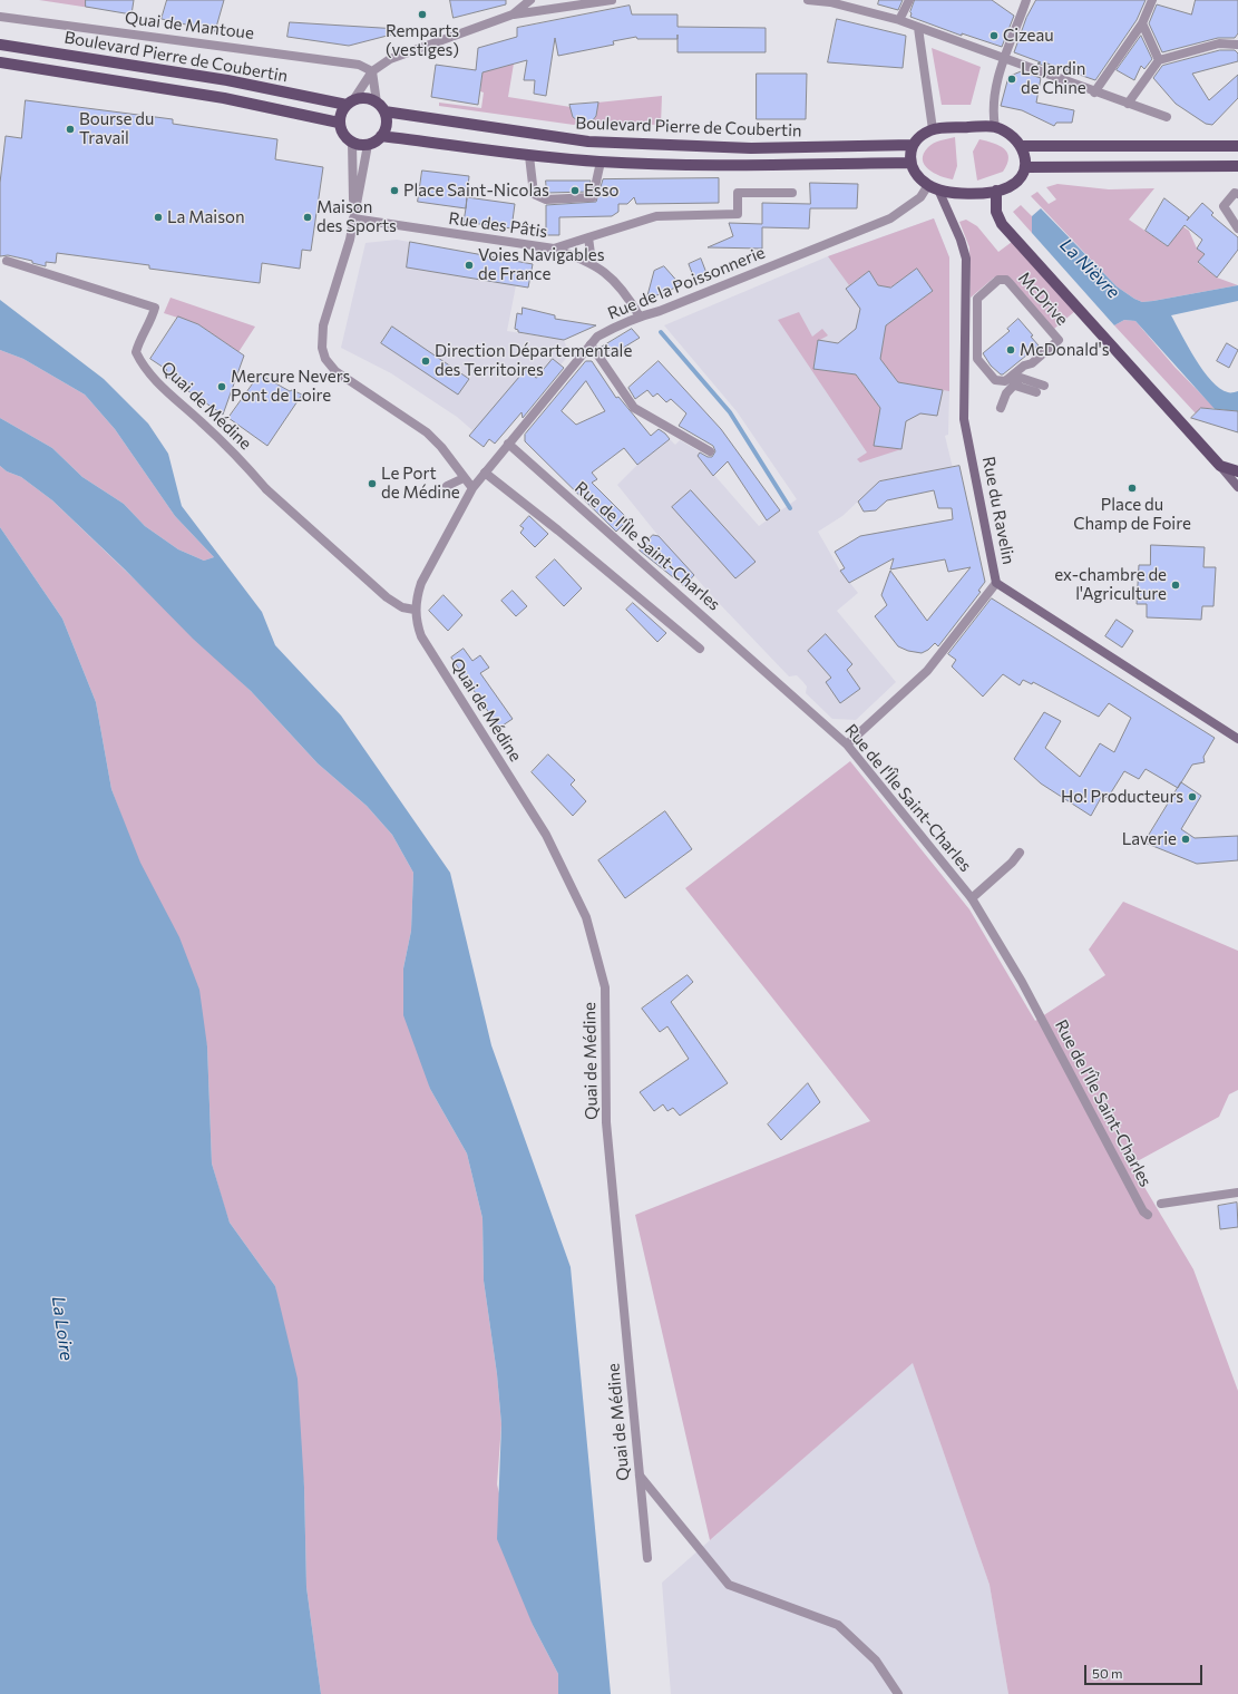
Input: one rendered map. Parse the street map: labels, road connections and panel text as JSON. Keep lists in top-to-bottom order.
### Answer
{
  "streets": {
    "main road": ["Boulevard Pierre de Coubertin", "Rue du Ravelin"],
    "street": [
      "Quai de Mantoue",
      "Rue des Pâtis",
      "Rue de la Poissonnerie",
      "McDrive",
      "Quai de Médine",
      "Rue de l'Île Saint-Charles"
    ]
  },
  "crossings": [
    ["Boulevard Pierre de Coubertin", "Rue de la Poissonnerie"],
    ["Boulevard Pierre de Coubertin", "Rue du Ravelin"],
    ["Rue des Pâtis", "Rue de la Poissonnerie"],
    ["Rue de la Poissonnerie", "Quai de Médine"],
    ["Rue de la Poissonnerie", "Rue du Ravelin"],
    ["Rue de la Poissonnerie", "Rue de l'Île Saint-Charles"]
  ],
  "water": ["La Nièvre", "La Loire"],
  "places": [
    "Remparts (vestiges)",
    "Cizeau",
    "Le Jardin de Chine",
    "Bourse du Travail",
    "Place Saint-Nicolas",
    "Esso",
    "La Maison",
    "Maison des Sports",
    "Voies Navigables de France",
    "McDonald's",
    "Direction Départementale des Territoires",
    "Mercure Nevers Pont de Loire",
    "Le Port de Médine",
    "Place du Champ de Foire",
    "ex-chambre de l'Agriculture",
    "Ho! Producteurs",
    "Laverie"
  ],
  "scale_bar": "50 m"
}
